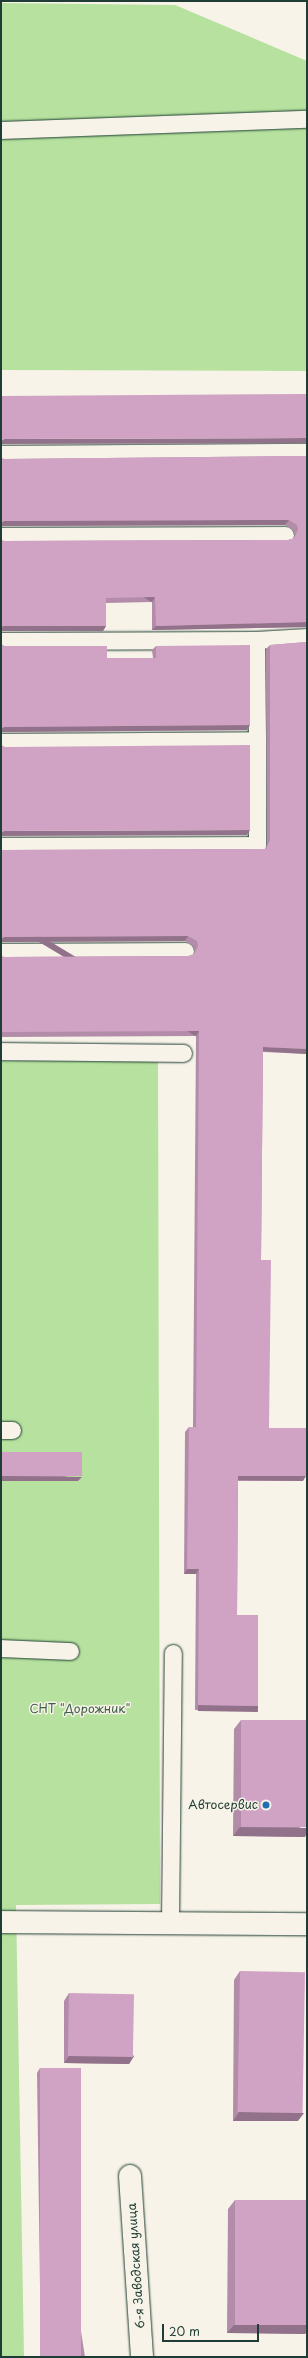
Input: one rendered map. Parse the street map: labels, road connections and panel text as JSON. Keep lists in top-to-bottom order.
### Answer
{
  "streets": {
    "street": ["6-я Заводская улица"]
  },
  "parks": ["СНТ \"Дорожник\""],
  "places": ["Автосервис"],
  "scale_bar": "20 m"
}
